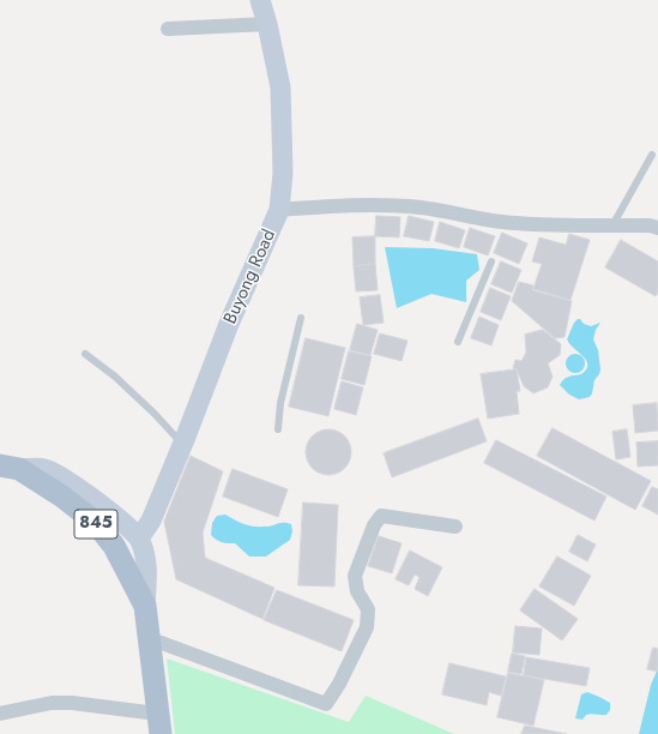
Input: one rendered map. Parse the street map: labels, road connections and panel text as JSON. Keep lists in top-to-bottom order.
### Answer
{
  "streets": {
    "main road": ["845"],
    "street": ["Buyong Road"]
  }
}
